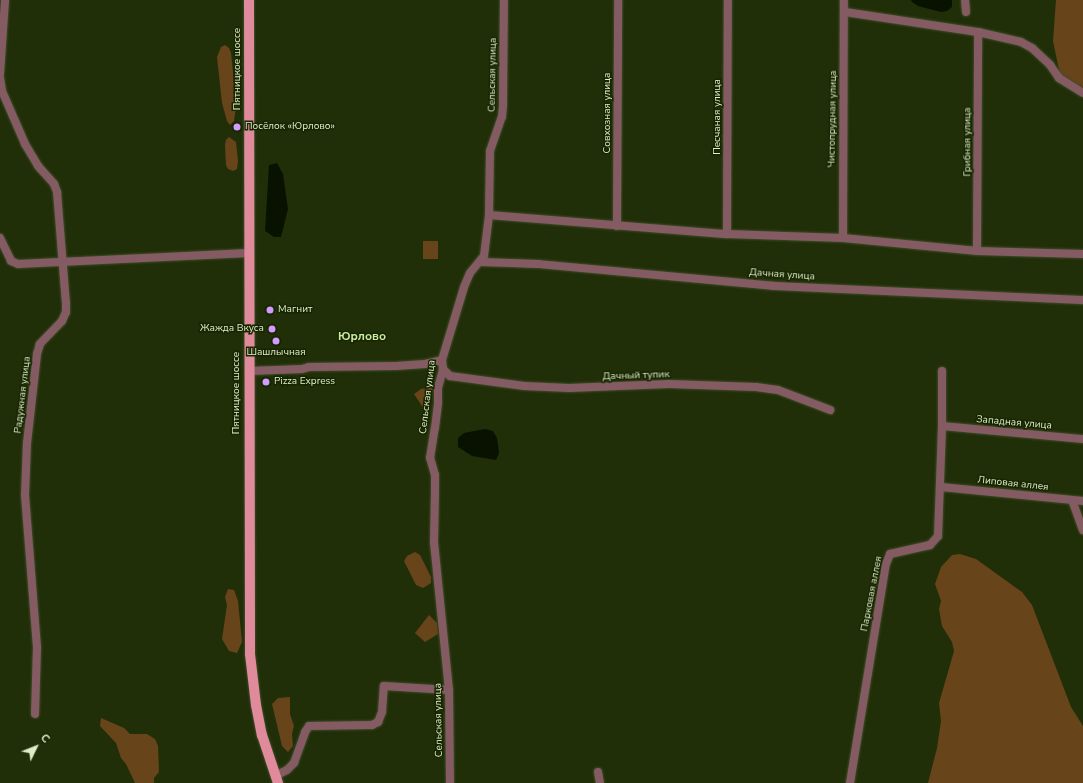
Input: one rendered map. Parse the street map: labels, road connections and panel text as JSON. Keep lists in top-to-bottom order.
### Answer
{
  "streets": {
    "main road": ["Пятницкое шоссе"],
    "street": [
      "Сельская улица",
      "Совхозная улица",
      "Песчаная улица",
      "Чистопрудная улица",
      "Грибная улица",
      "Дачная улица",
      "Дачный тупик",
      "Радужная улица",
      "Западная улица",
      "Липовая аллея",
      "Парковая аллея"
    ]
  },
  "crossings": [
    ["Сельская улица", "Дачная улица"],
    ["Сельская улица", "Дачный тупик"],
    ["Западная улица", "Парковая аллея"],
    ["Липовая аллея", "Парковая аллея"]
  ],
  "districts": ["Юрлово"],
  "places": [
    "Посёлок «Юрлово»",
    "Магнит",
    "Жажда Вкуса",
    "Шашлычная",
    "Pizza Express"
  ],
  "north": "top right"
}
